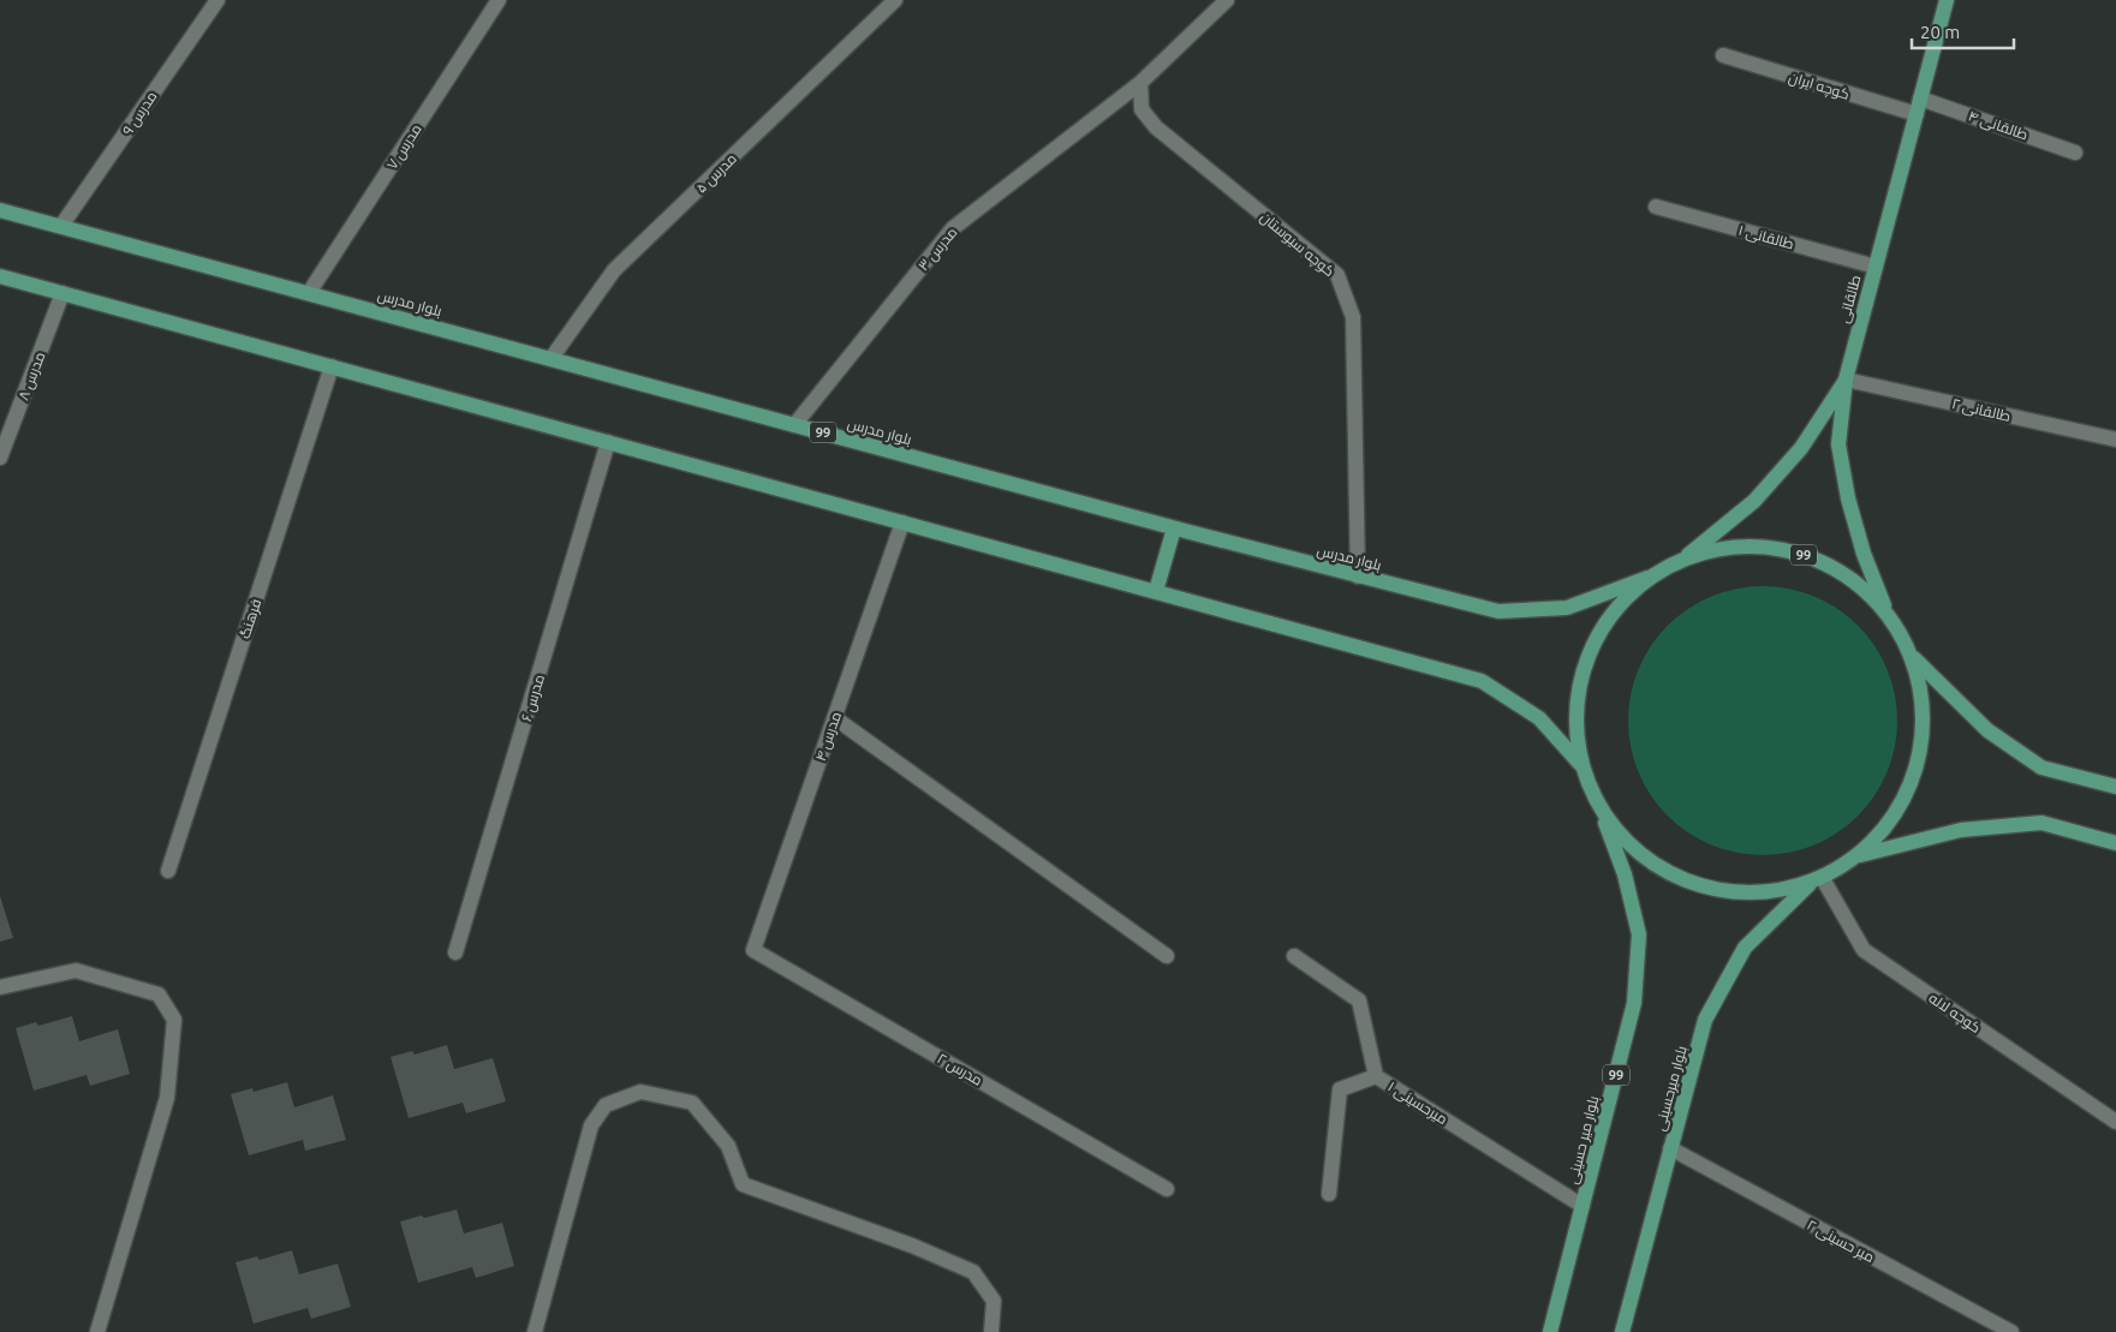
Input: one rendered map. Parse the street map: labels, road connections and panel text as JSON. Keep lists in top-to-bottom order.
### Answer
{
  "streets": {
    "main road": [
      "طالقانی",
      "بلوار مدرس",
      "99",
      "بلوار میرحسینی",
      "بلوار میر حسینی"
    ],
    "street": [
      "کوچه ایران",
      "مدرس ۹",
      "طالقانی ۴",
      "مدرس ۷",
      "مدرس ۵",
      "طالقانی ۱",
      "کوچه سیوستان",
      "مدرس ۳",
      "مدرس ۸",
      "طالقانی ۲",
      "فرهنگ",
      "مدرس ۶",
      "مدرس ۴",
      "کوچه لاله",
      "مدرس ۲",
      "میرحسینی ۱",
      "میر حسینی ۲"
    ]
  },
  "crossings": [
    ["کوچه ایران", "طالقانی"],
    ["مدرس ۹", "بلوار مدرس"],
    ["طالقانی ۴", "طالقانی"],
    ["مدرس ۷", "بلوار مدرس"],
    ["مدرس ۵", "بلوار مدرس"],
    ["طالقانی ۱", "طالقانی"],
    ["کوچه سیوستان", "مدرس ۳"],
    ["کوچه سیوستان", "بلوار مدرس"],
    ["مدرس ۳", "بلوار مدرس"],
    ["طالقانی", "طالقانی ۲"],
    ["طالقانی", "99"],
    ["بلوار مدرس", "99"],
    ["مدرس ۸", "99"],
    ["99", "فرهنگ"],
    ["99", "مدرس ۶"],
    ["99", "مدرس ۴"],
    ["99", "کوچه لاله"],
    ["99", "بلوار میرحسینی"],
    ["99", "بلوار میر حسینی"],
    ["مدرس ۴", "مدرس ۲"],
    ["کوچه لاله", "بلوار میرحسینی"],
    ["بلوار میرحسینی", "میر حسینی ۲"],
    ["میرحسینی ۱", "بلوار میر حسینی"]
  ],
  "scale_bar": "20 m"
}
